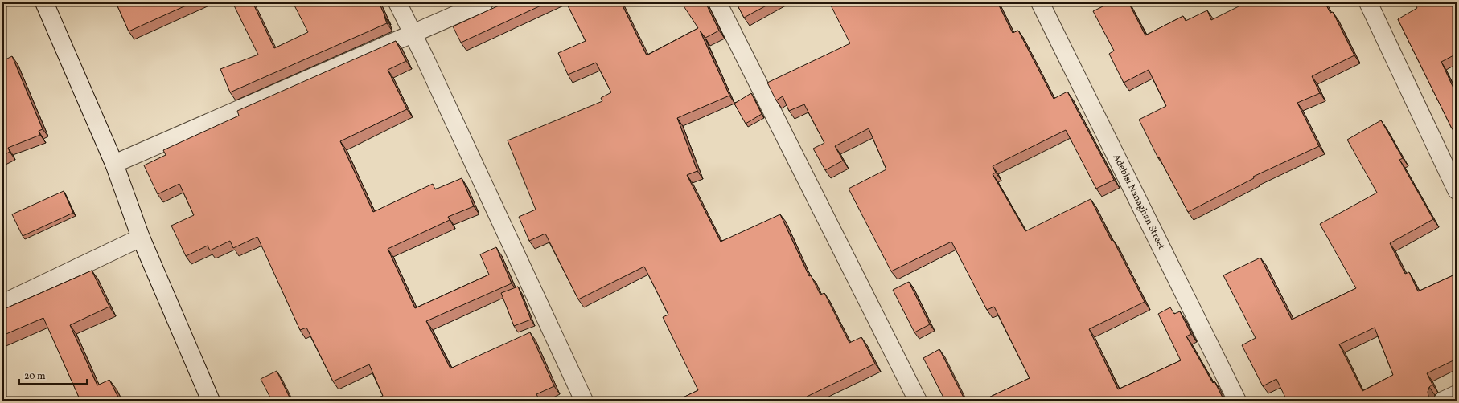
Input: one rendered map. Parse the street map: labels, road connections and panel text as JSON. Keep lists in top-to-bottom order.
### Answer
{
  "streets": {
    "street": ["Adebisi Nanaghan Street"]
  },
  "scale_bar": "20 m"
}
